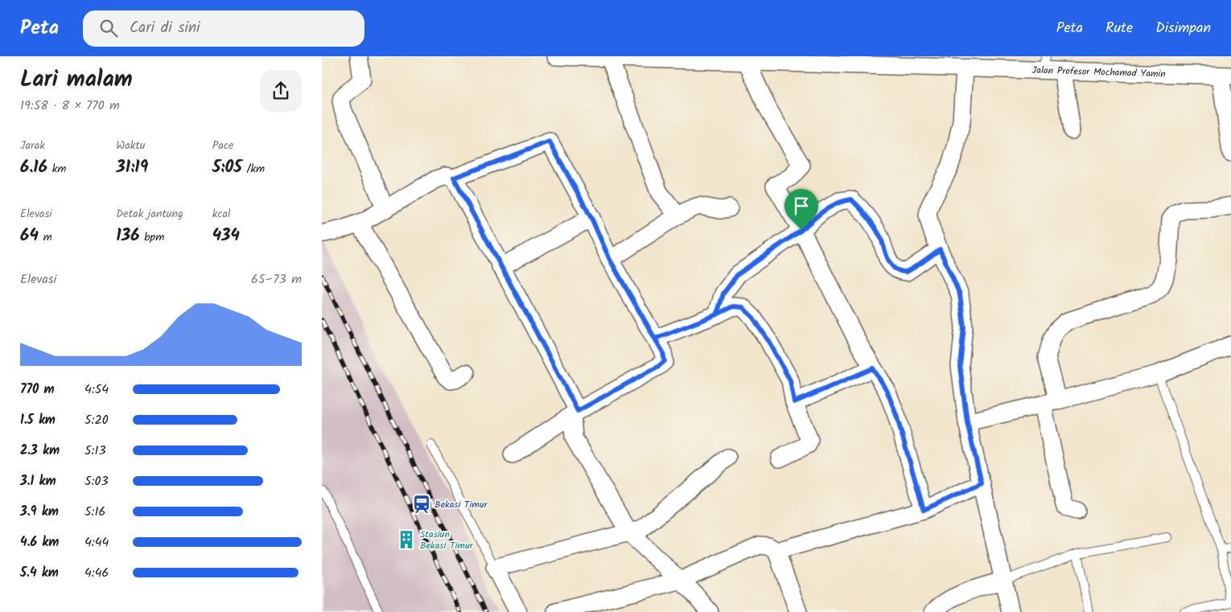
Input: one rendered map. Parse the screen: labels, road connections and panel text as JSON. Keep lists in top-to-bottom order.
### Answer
{
  "streets": {
    "street": ["Jalan Profesor Mochamad Yamin"]
  },
  "places": {
    "station": ["Bekasi Timur"],
    "building": ["Stasiun Bekasi Timur"]
  },
  "page": {
    "header": "Peta",
    "search": "Cari di sini",
    "nav": ["Peta", "Rute", "Disimpan"],
    "heading": ["Lari malam", "19:58 · 8 × 770 m"],
    "stats": [
      ["Jarak", "6.16 km"],
      ["Waktu", "31:19"],
      ["Pace", "5:05 /km"],
      ["Elevasi", "64 m"],
      ["Detak jantung", "136 bpm"],
      ["kcal", "434"]
    ],
    "chart": ["Elevasi", "65–73 m"],
    "list": [
      {
        "name": "770 m",
        "note": "4:54"
      },
      {
        "name": "1.5 km",
        "note": "5:20"
      },
      {
        "name": "2.3 km",
        "note": "5:13"
      },
      {
        "name": "3.1 km",
        "note": "5:03"
      },
      {
        "name": "3.9 km",
        "note": "5:16"
      },
      {
        "name": "4.6 km",
        "note": "4:44"
      },
      {
        "name": "5.4 km",
        "note": "4:46"
      }
    ]
  }
}
